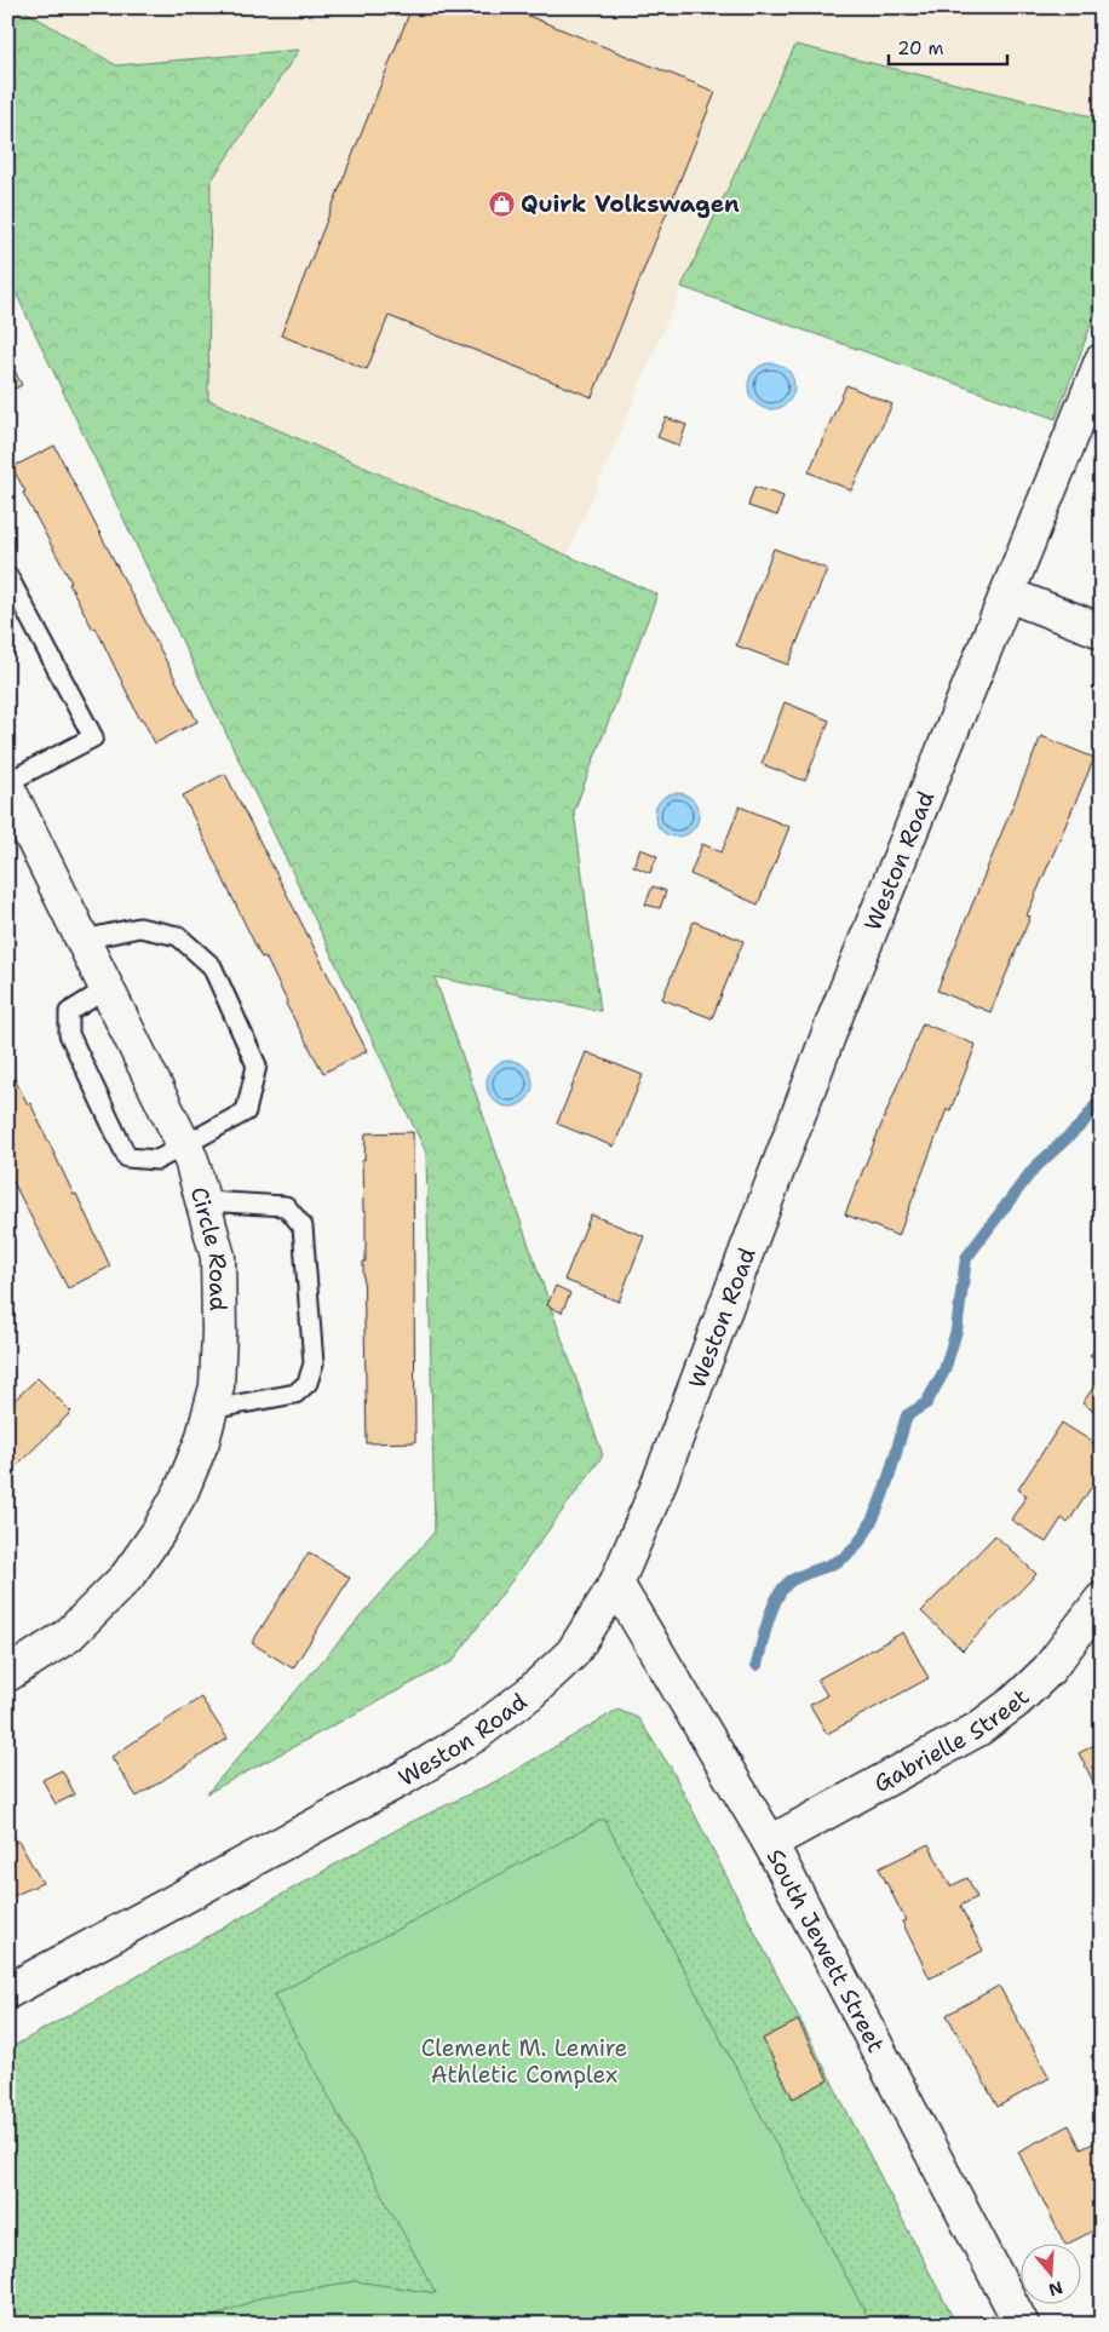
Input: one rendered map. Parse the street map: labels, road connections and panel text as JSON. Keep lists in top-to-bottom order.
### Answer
{
  "streets": {
    "street": [
      "Weston Road",
      "Circle Road",
      "Gabrielle Street",
      "South Jewett Street"
    ]
  },
  "crossings": [
    ["Weston Road", "South Jewett Street"],
    ["Gabrielle Street", "South Jewett Street"]
  ],
  "parks": ["Clement M. Lemire Athletic Complex"],
  "places": {
    "shop": ["Quirk Volkswagen"]
  },
  "scale_bar": "20 m",
  "north": "bottom"
}
